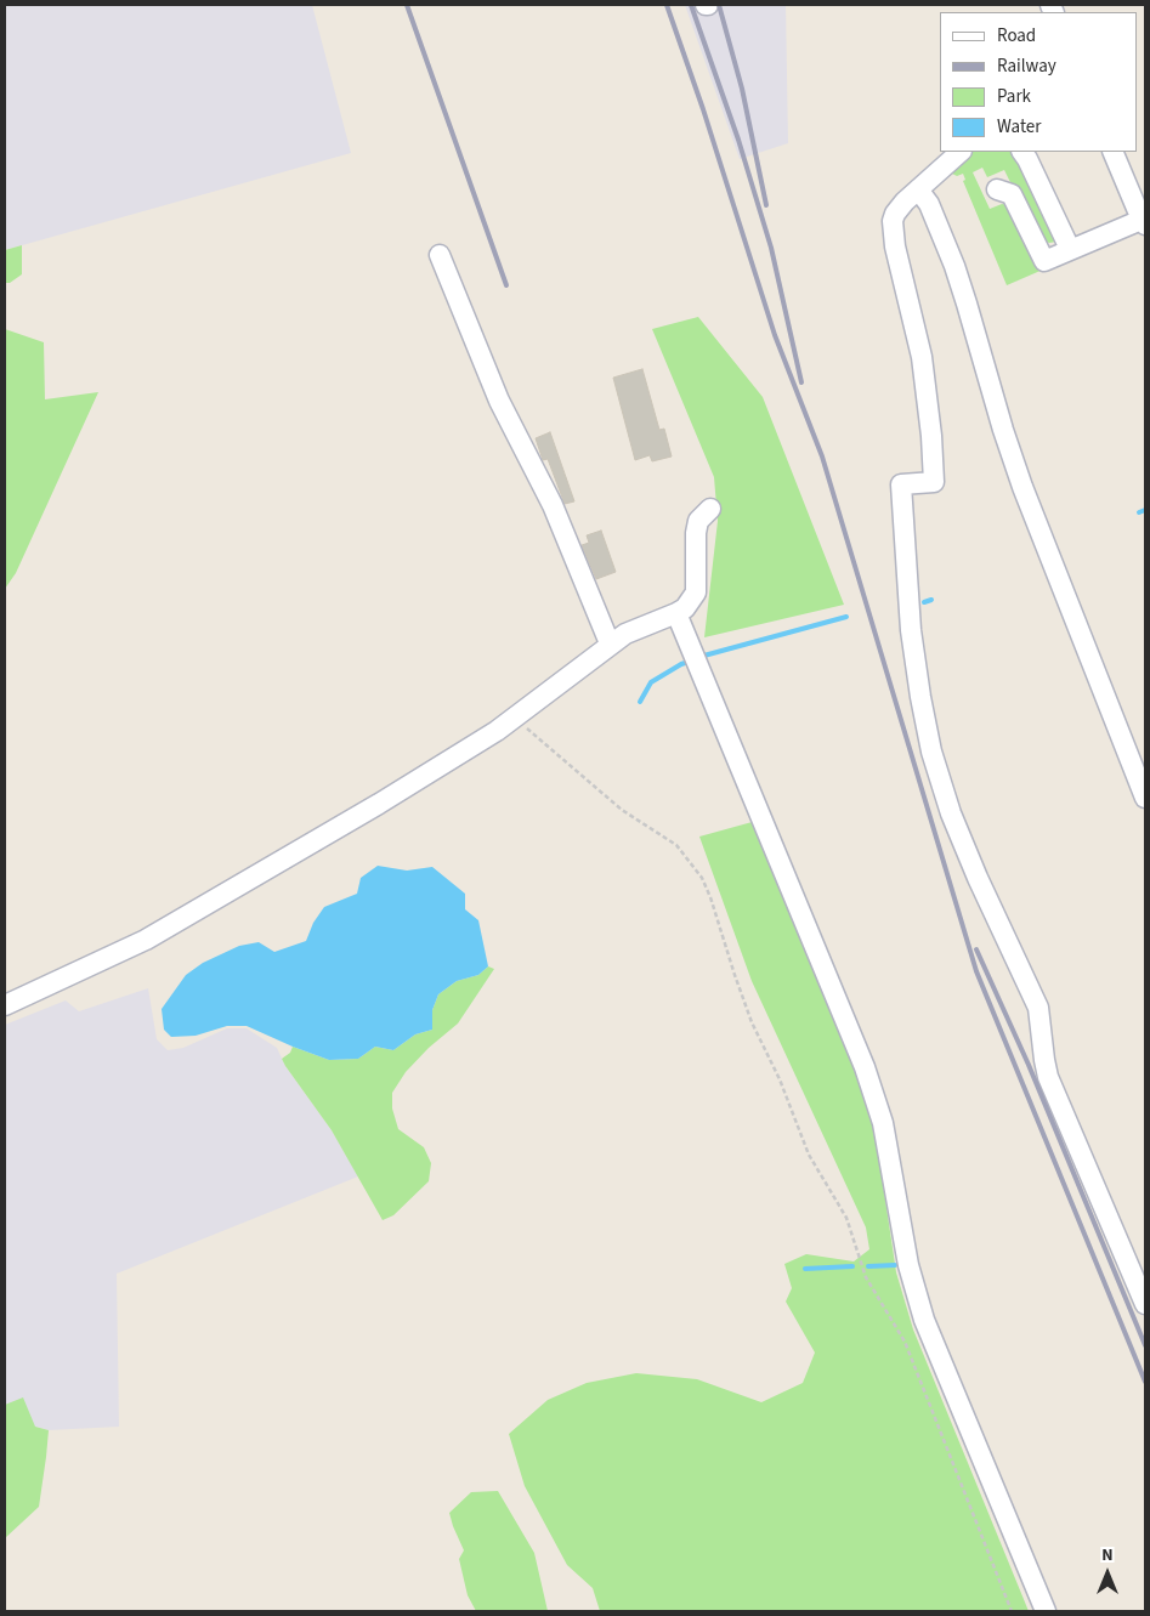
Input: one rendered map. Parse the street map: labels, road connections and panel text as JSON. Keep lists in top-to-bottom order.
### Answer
{
  "legend": [
    "Road",
    "Railway",
    "Park",
    "Water"
  ],
  "north": "top"
}
